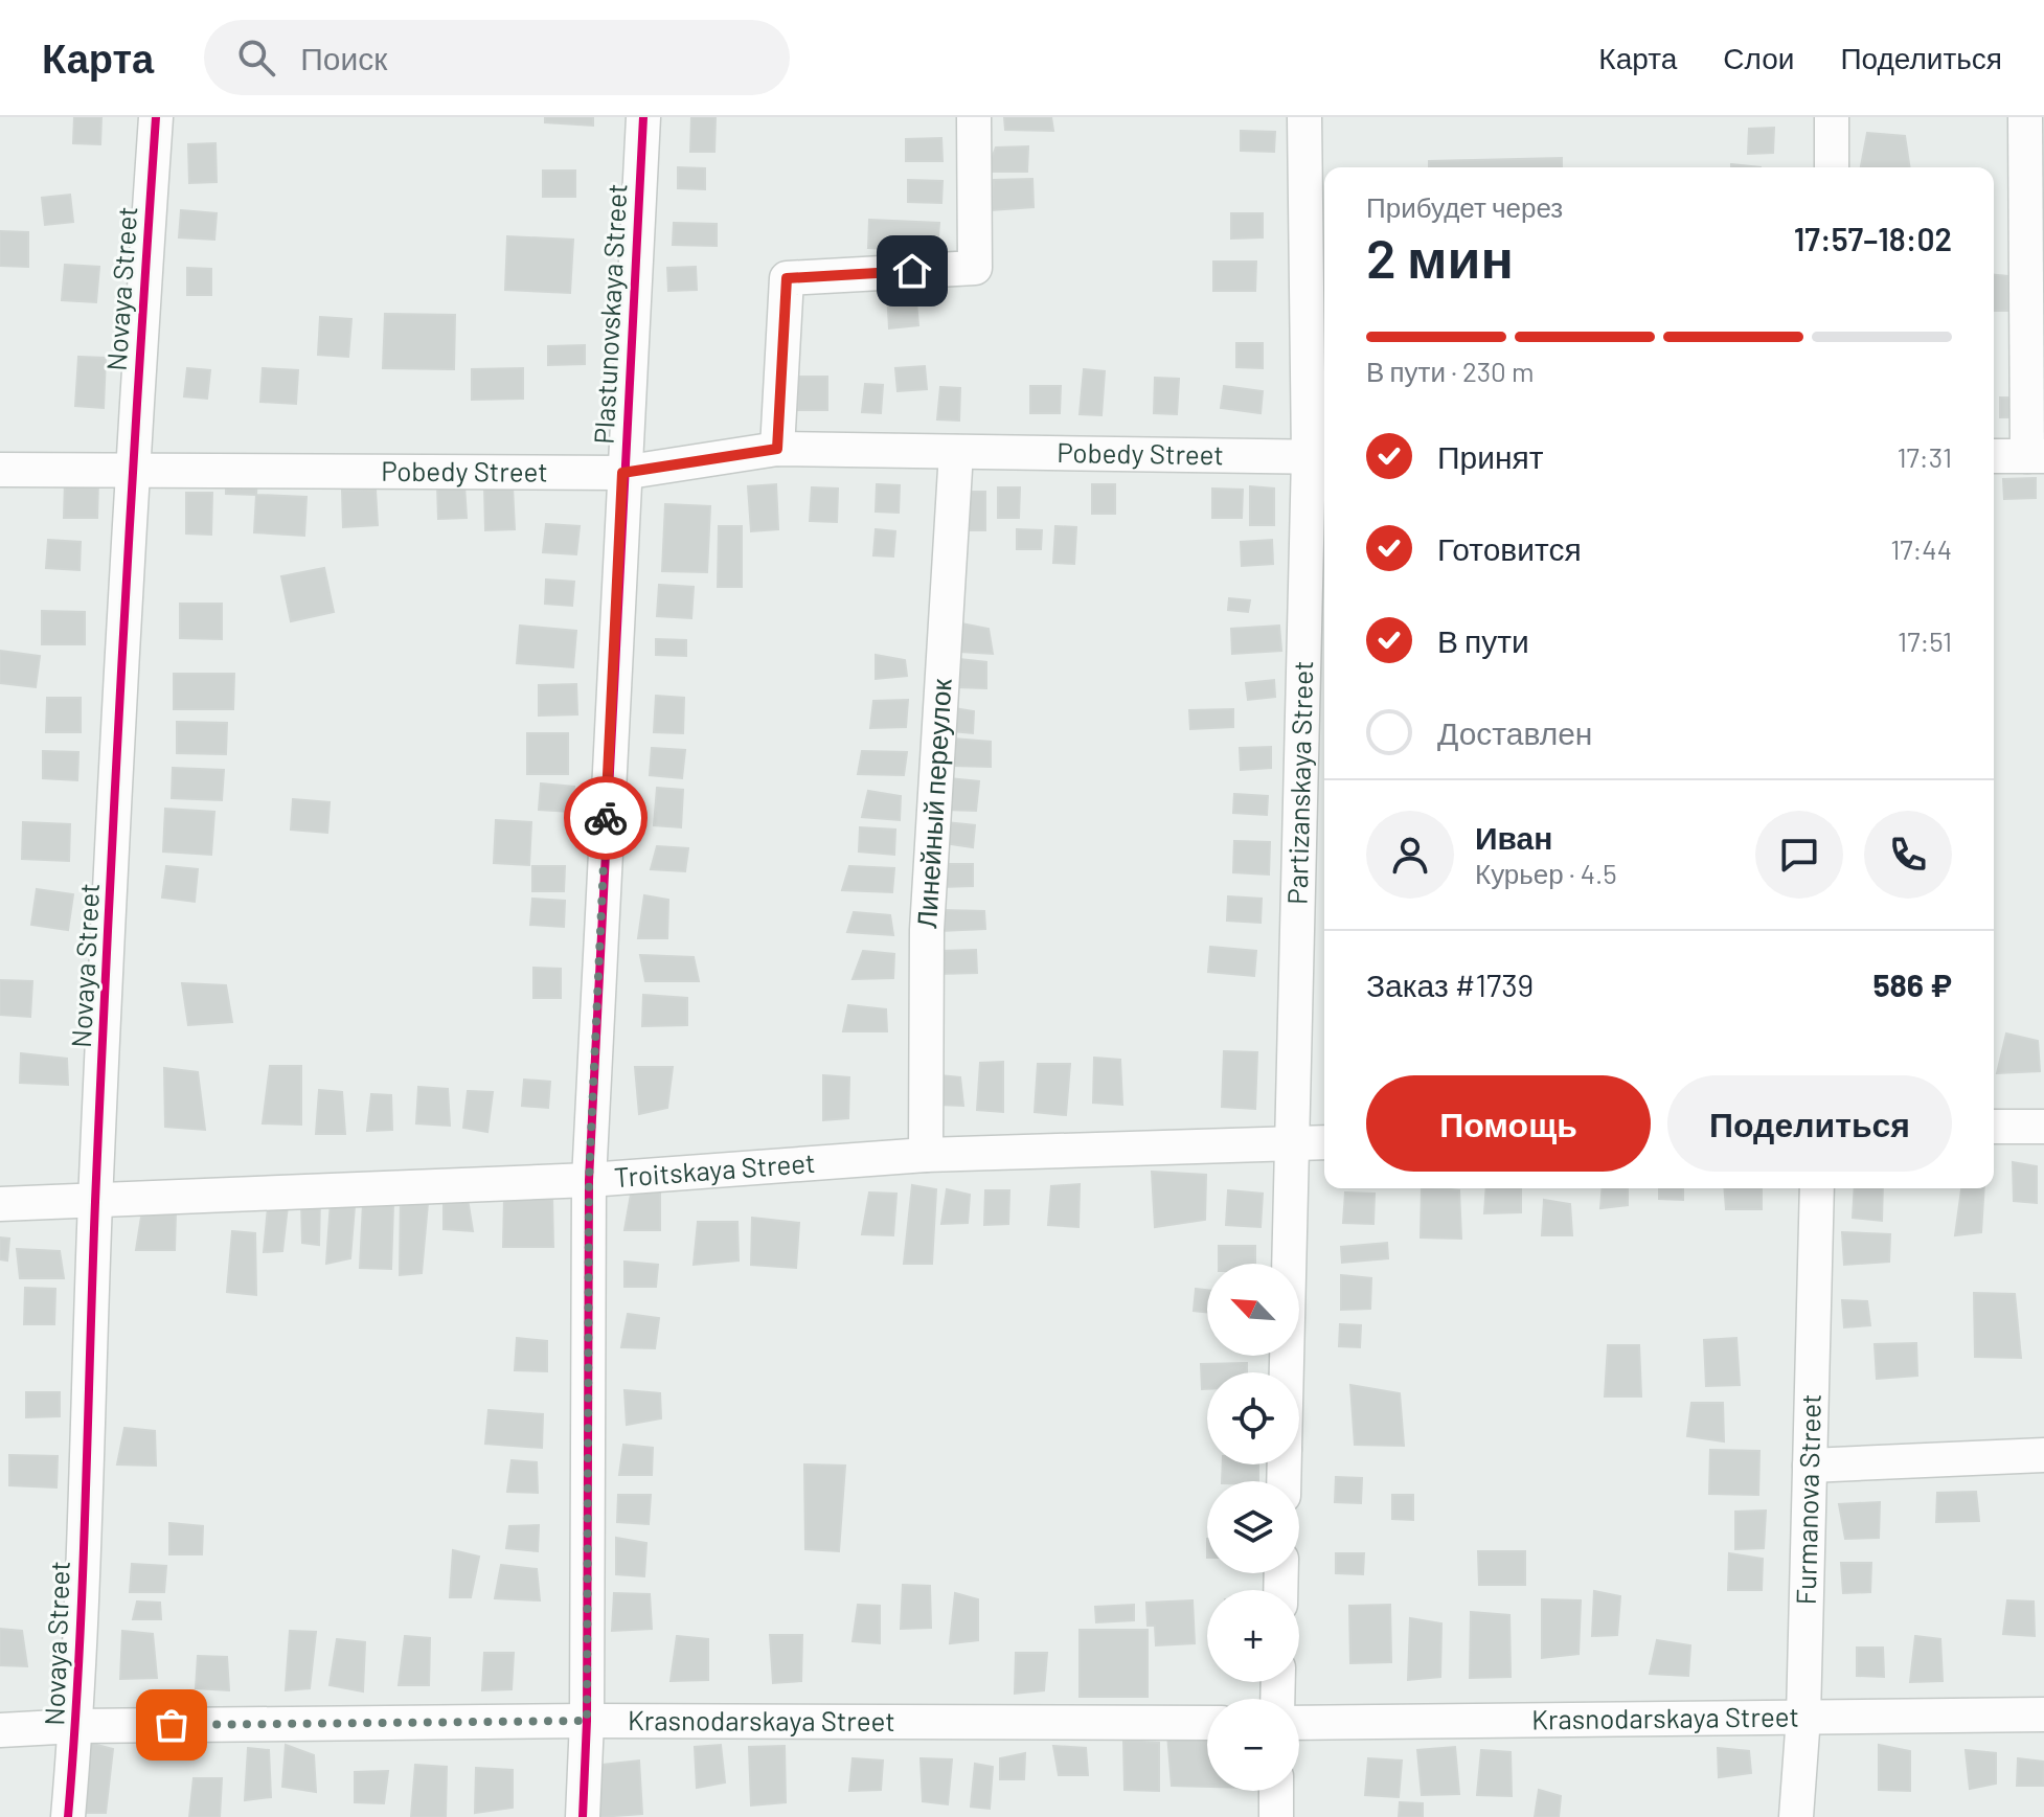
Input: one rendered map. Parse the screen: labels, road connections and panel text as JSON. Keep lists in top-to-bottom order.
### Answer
{
  "streets": {
    "street": [
      "Novaya Street",
      "Plastunovskaya Street",
      "Pobedy Street",
      "Partizanskaya Street",
      "Линейный переулок",
      "Troitskaya Street",
      "Furmanova Street",
      "Krasnodarskaya Street"
    ]
  },
  "crossings": [
    ["Novaya Street", "Pobedy Street"],
    ["Novaya Street", "Troitskaya Street"],
    ["Novaya Street", "Krasnodarskaya Street"],
    ["Plastunovskaya Street", "Pobedy Street"],
    ["Plastunovskaya Street", "Troitskaya Street"],
    ["Plastunovskaya Street", "Krasnodarskaya Street"],
    ["Pobedy Street", "Partizanskaya Street"],
    ["Pobedy Street", "Линейный переулок"],
    ["Partizanskaya Street", "Troitskaya Street"],
    ["Линейный переулок", "Troitskaya Street"],
    ["Furmanova Street", "Krasnodarskaya Street"]
  ],
  "north": "top left",
  "page": {
    "header": "Карта",
    "search": "Поиск",
    "nav": ["Карта", "Слои", "Поделиться"],
    "heading": ["2 мин", "Прибудет через", "17:57–18:02"],
    "panel": [
      "Иван",
      "Курьер · 4.5",
      "Заказ #1739",
      "586 ₽"
    ],
    "bar": "В пути · 230 m",
    "list": [
      ["Принят", "17:31"],
      ["Готовится", "17:44"],
      ["В пути", "17:51"],
      "Доставлен"
    ],
    "buttons": ["Помощь", "Поделиться"],
    "map_buttons": ["+", "−"]
  }
}
